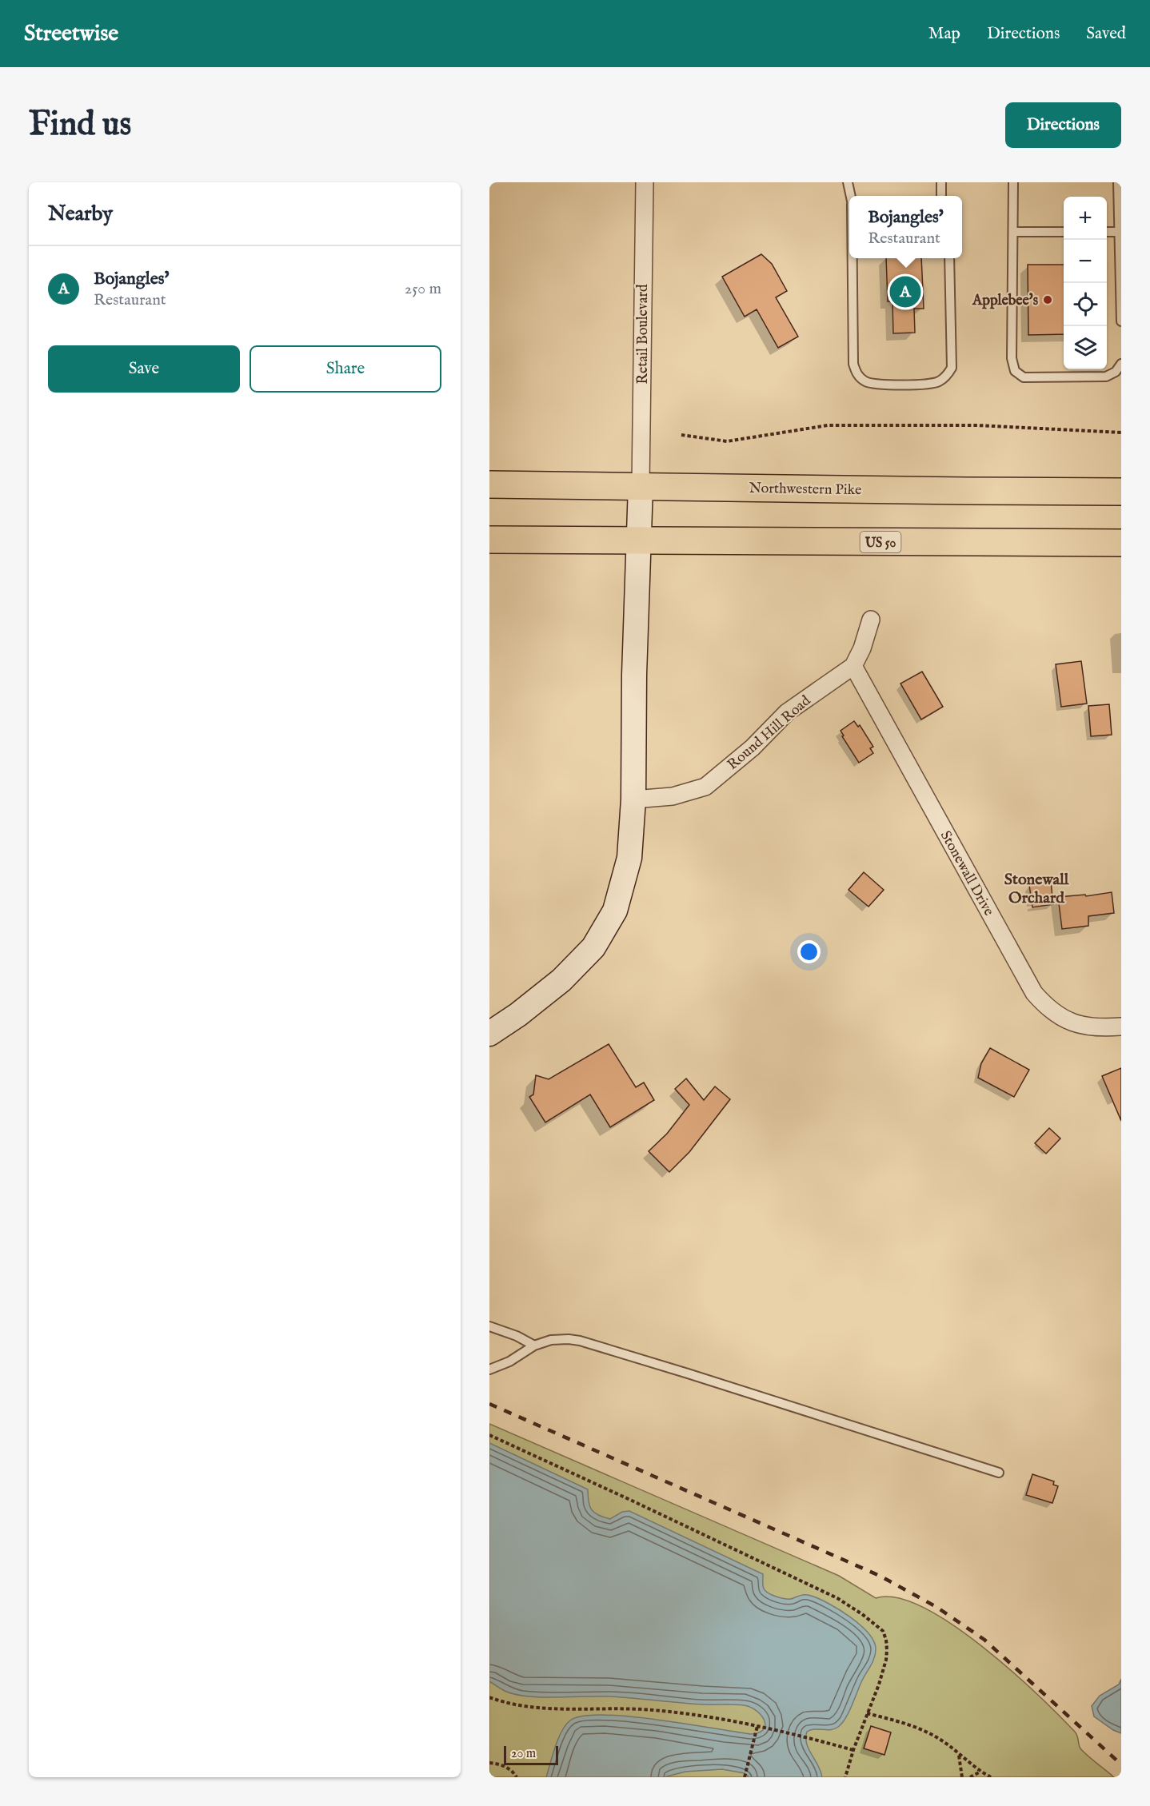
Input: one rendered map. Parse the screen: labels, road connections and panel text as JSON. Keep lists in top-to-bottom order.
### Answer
{
  "streets": {
    "main road": ["Northwestern Pike", "US 50"],
    "street": ["Retail Boulevard", "Round Hill Road", "Stonewall Drive"]
  },
  "crossings": [
    ["Retail Boulevard", "Northwestern Pike"],
    ["Round Hill Road", "Stonewall Drive"]
  ],
  "districts": ["Stonewall Orchard"],
  "places": ["Applebee's"],
  "scale_bar": "20 m",
  "page": {
    "header": "Streetwise",
    "nav": ["Map", "Directions", "Saved"],
    "buttons": [
      "Directions",
      ["Save", "Share"]
    ],
    "title": "Find us",
    "heading": "Nearby",
    "popup": ["Bojangles'", "Restaurant"],
    "map_buttons": ["+", "−"],
    "list": [
      {
        "mark": "A",
        "name": "Bojangles'",
        "note": "Restaurant",
        "value": "250 m"
      }
    ],
    "pins": "A",
    "scale": "20 m"
  }
}
